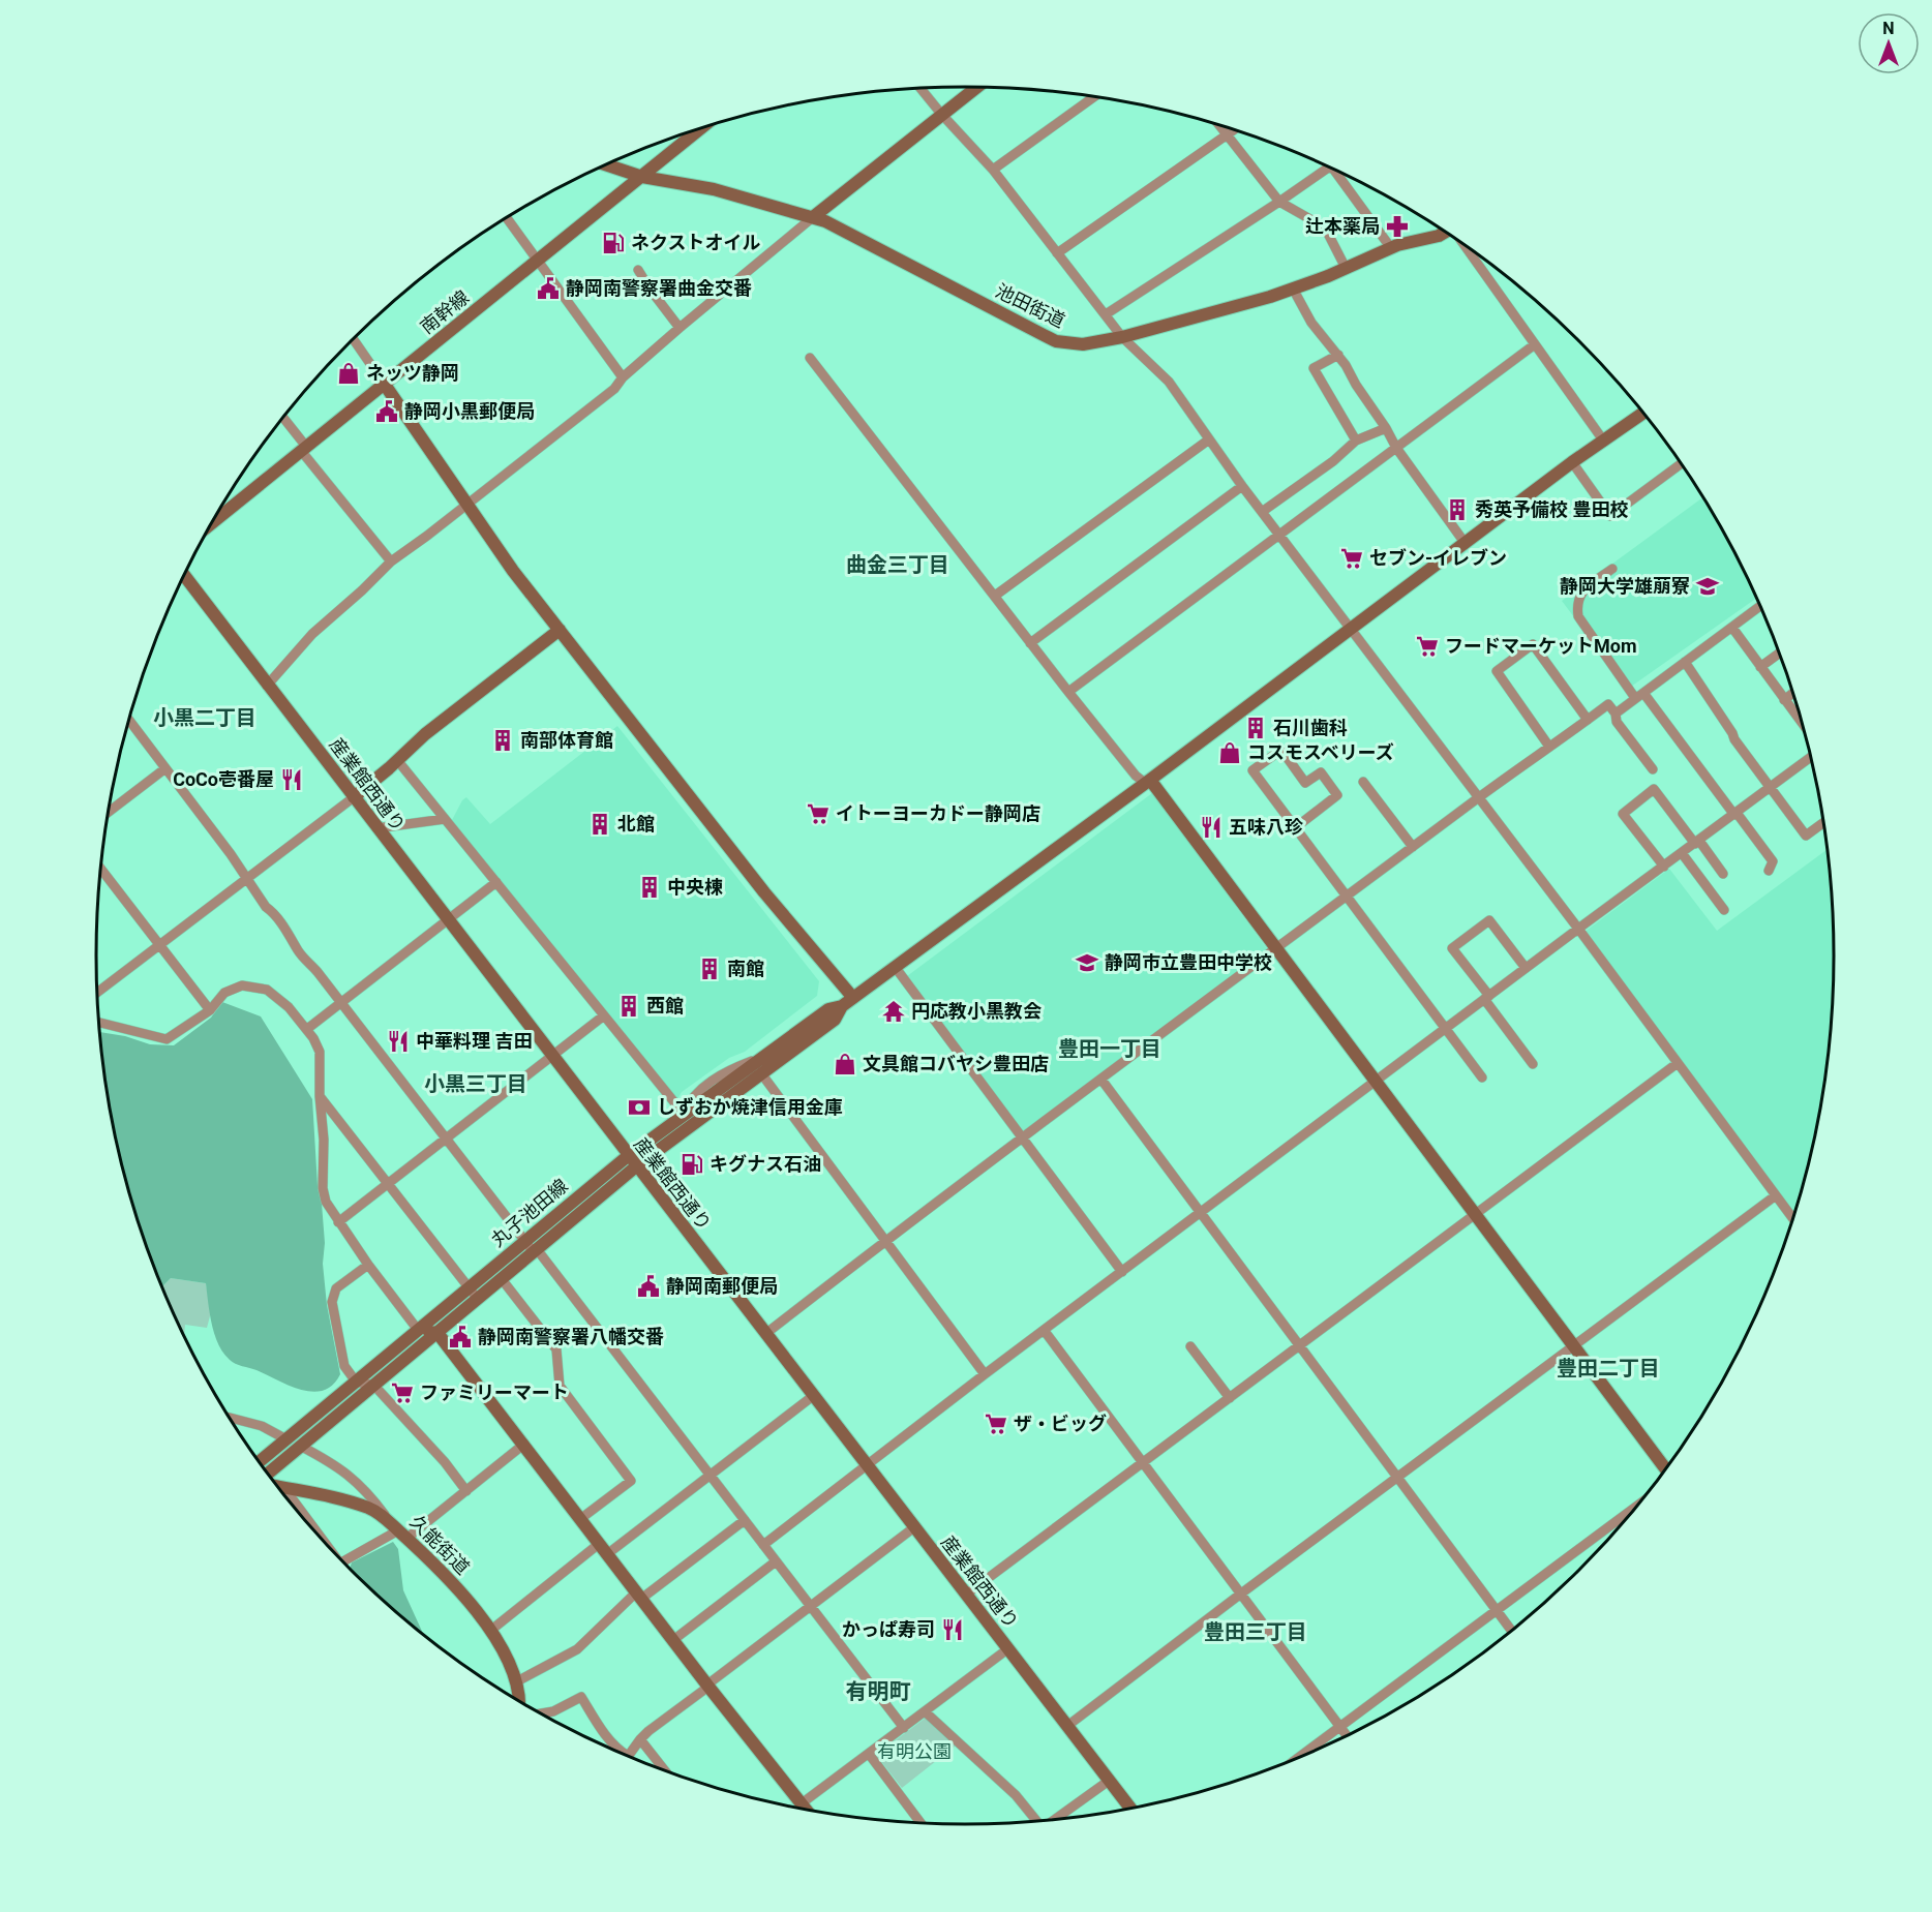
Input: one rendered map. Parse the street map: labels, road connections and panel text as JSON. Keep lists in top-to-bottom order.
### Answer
{
  "streets": {
    "street": [
      "池田街道",
      "南幹線",
      "産業館西通り",
      "丸子池田線",
      "久能街道"
    ]
  },
  "crossings": [
    ["池田街道", "南幹線"],
    ["産業館西通り", "丸子池田線"]
  ],
  "districts": [
    "曲金三丁目",
    "小黒二丁目",
    "豊田一丁目",
    "小黒三丁目",
    "豊田二丁目",
    "豊田三丁目",
    "有明町"
  ],
  "parks": ["有明公園"],
  "places": {
    "pharmacy": ["辻本薬局"],
    "fuel station": ["ネクストオイル", "キグナス石油"],
    "public building": [
      "静岡南警察署曲金交番",
      "静岡小黒郵便局",
      "静岡南郵便局",
      "静岡南警察署八幡交番"
    ],
    "shop": ["ネッツ静岡", "コスモスベリーズ", "文具館コバヤシ豊田店"],
    "building": [
      "秀英予備校 豊田校",
      "石川歯科",
      "南部体育館",
      "北館",
      "中央棟",
      "南館",
      "西館"
    ],
    "supermarket": [
      "セブン-イレブン",
      "フードマーケットMom",
      "イトーヨーカドー静岡店",
      "ファミリーマート",
      "ザ・ビッグ"
    ],
    "school or university": ["静岡大学雄萠寮", "静岡市立豊田中学校"],
    "restaurant": [
      "CoCo壱番屋",
      "五味八珍",
      "中華料理 吉田",
      "かっぱ寿司"
    ],
    "temple": ["円応教小黒教会"],
    "bank": ["しずおか焼津信用金庫"]
  },
  "north": "top"
}
